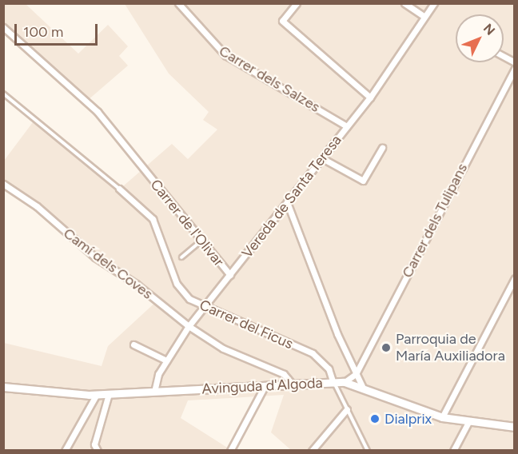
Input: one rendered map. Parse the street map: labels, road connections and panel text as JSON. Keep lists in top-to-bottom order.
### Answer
{
  "streets": {
    "street": [
      "Carrer dels Salzes",
      "Vereda de Santa Teresa",
      "Carrer dels Tulipans",
      "Carrer de l'Olivar",
      "Camí dels Coves",
      "Carrer del Ficus",
      "Avinguda d'Algoda"
    ]
  },
  "crossings": [
    ["Carrer dels Salzes", "Vereda de Santa Teresa"],
    ["Vereda de Santa Teresa", "Carrer de l'Olivar"],
    ["Vereda de Santa Teresa", "Camí dels Coves"],
    ["Vereda de Santa Teresa", "Carrer del Ficus"],
    ["Vereda de Santa Teresa", "Avinguda d'Algoda"],
    ["Carrer dels Tulipans", "Avinguda d'Algoda"],
    ["Camí dels Coves", "Avinguda d'Algoda"],
    ["Carrer del Ficus", "Avinguda d'Algoda"]
  ],
  "places": ["Parroquia de María Auxiliadora", "Dialprix"],
  "scale_bar": "100 m",
  "north": "top right"
}
